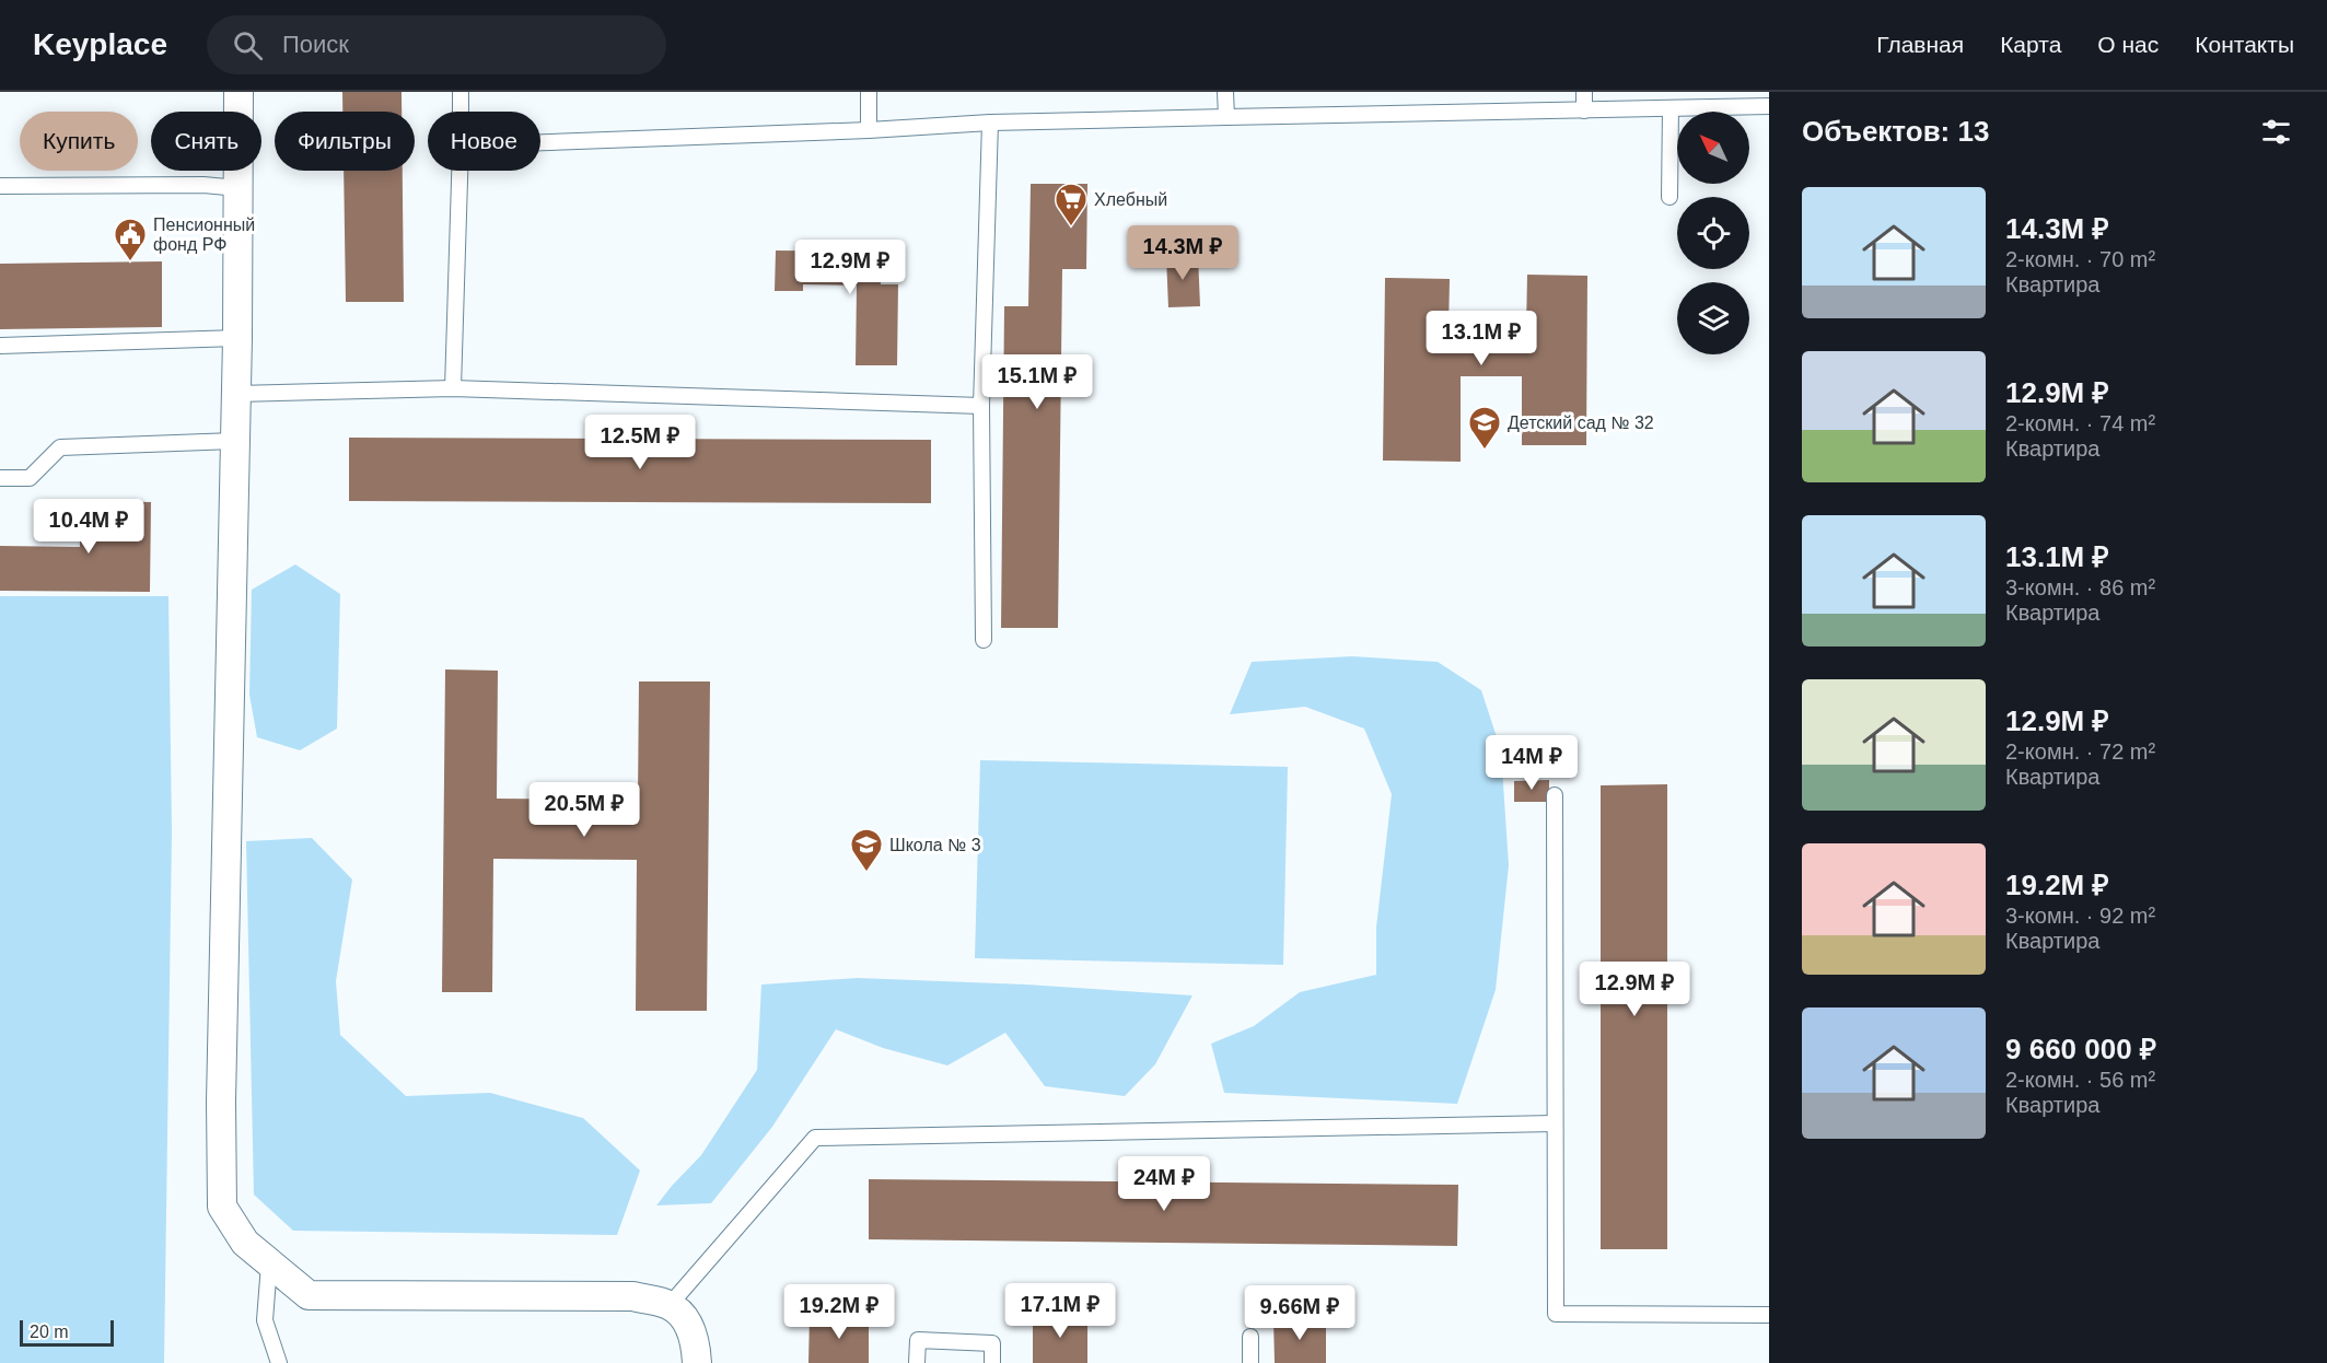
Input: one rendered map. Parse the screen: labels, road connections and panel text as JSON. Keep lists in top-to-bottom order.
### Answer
{
  "places": {
    "supermarket": ["Хлебный"],
    "public building": ["Пенсионный фонд РФ"],
    "school or university": ["Детский сад № 32", "Школа № 3"]
  },
  "scale_bar": "20 m",
  "north": "top left",
  "page": {
    "header": "Keyplace",
    "search": "Поиск",
    "nav": [
      "Главная",
      "Карта",
      "О нас",
      "Контакты"
    ],
    "heading": "Объектов: 13",
    "chip": [
      "Купить",
      "Снять",
      "Фильтры",
      "Новое"
    ],
    "list": [
      {
        "name": "14.3M ₽",
        "note": "2-комн. · 70 m² · Квартира"
      },
      {
        "name": "12.9M ₽",
        "note": "2-комн. · 74 m² · Квартира"
      },
      {
        "name": "13.1M ₽",
        "note": "3-комн. · 86 m² · Квартира"
      },
      {
        "name": "12.9M ₽",
        "note": "2-комн. · 72 m² · Квартира"
      },
      {
        "name": "19.2M ₽",
        "note": "3-комн. · 92 m² · Квартира"
      },
      {
        "name": "9 660 000 ₽",
        "note": "2-комн. · 56 m² · Квартира"
      }
    ],
    "price": [
      "14.3M ₽",
      "12.9M ₽",
      "13.1M ₽",
      "15.1M ₽",
      "12.5M ₽",
      "10.4M ₽",
      "14M ₽",
      "20.5M ₽",
      "12.9M ₽",
      "24M ₽",
      "17.1M ₽",
      "19.2M ₽",
      "9.66M ₽"
    ],
    "scale": "20 m"
  }
}
